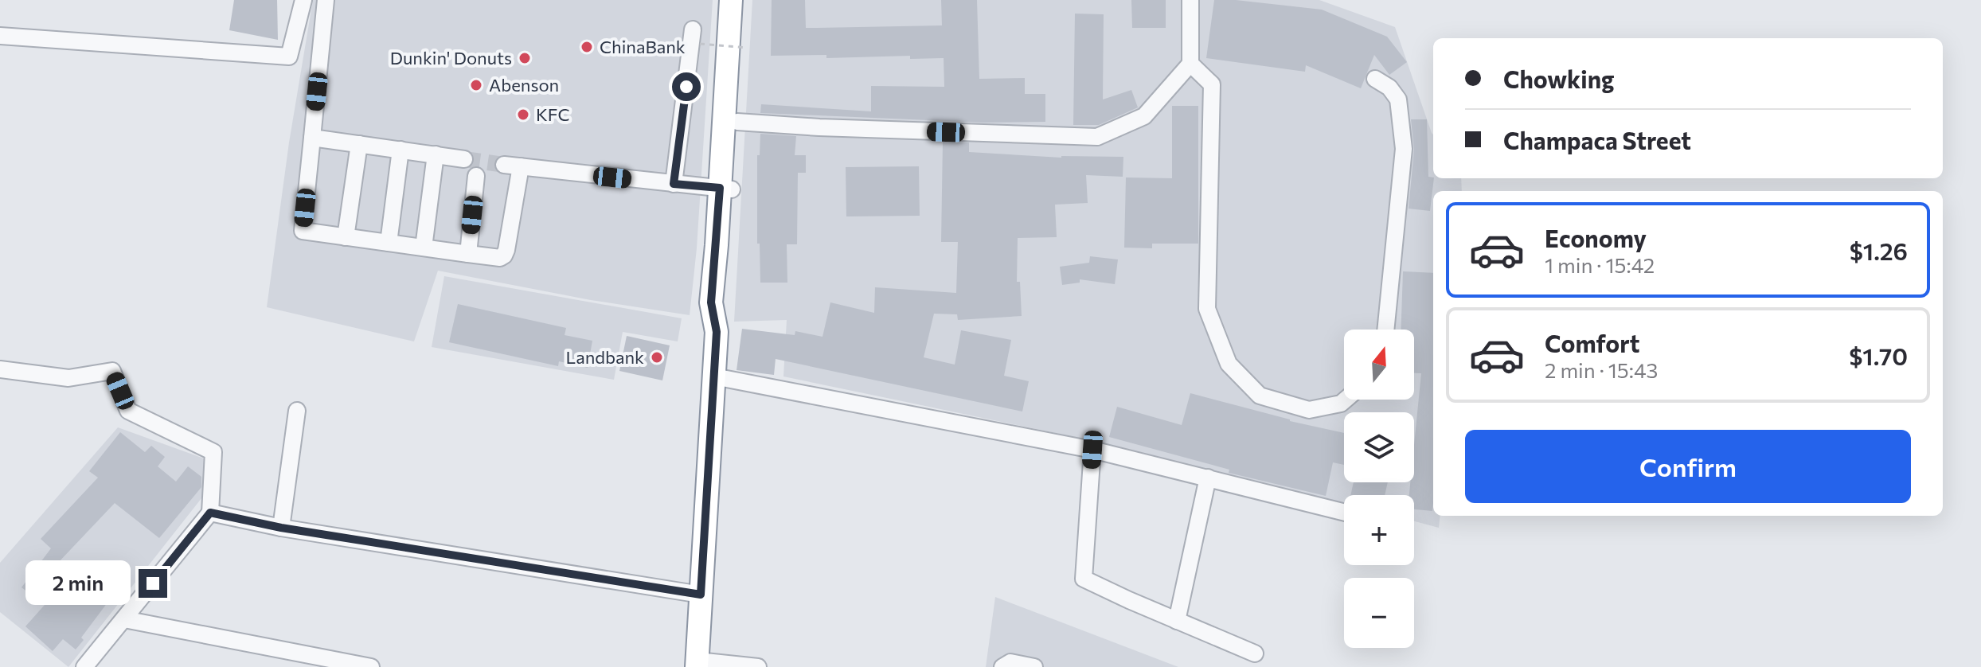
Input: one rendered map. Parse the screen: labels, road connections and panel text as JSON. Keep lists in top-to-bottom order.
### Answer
{
  "places": [
    "ChinaBank",
    "Dunkin' Donuts",
    "Abenson",
    "KFC",
    "Landbank"
  ],
  "north": "top",
  "page": {
    "banner": ["Chowking", "Champaca Street"],
    "list": [
      {
        "name": "Economy",
        "note": "1 min · 15:42",
        "value": "$1.26"
      },
      {
        "name": "Comfort",
        "note": "2 min · 15:43",
        "value": "$1.70"
      }
    ],
    "map_buttons": ["+", "−"],
    "buttons": "Confirm",
    "bubble": "2 min"
  }
}
